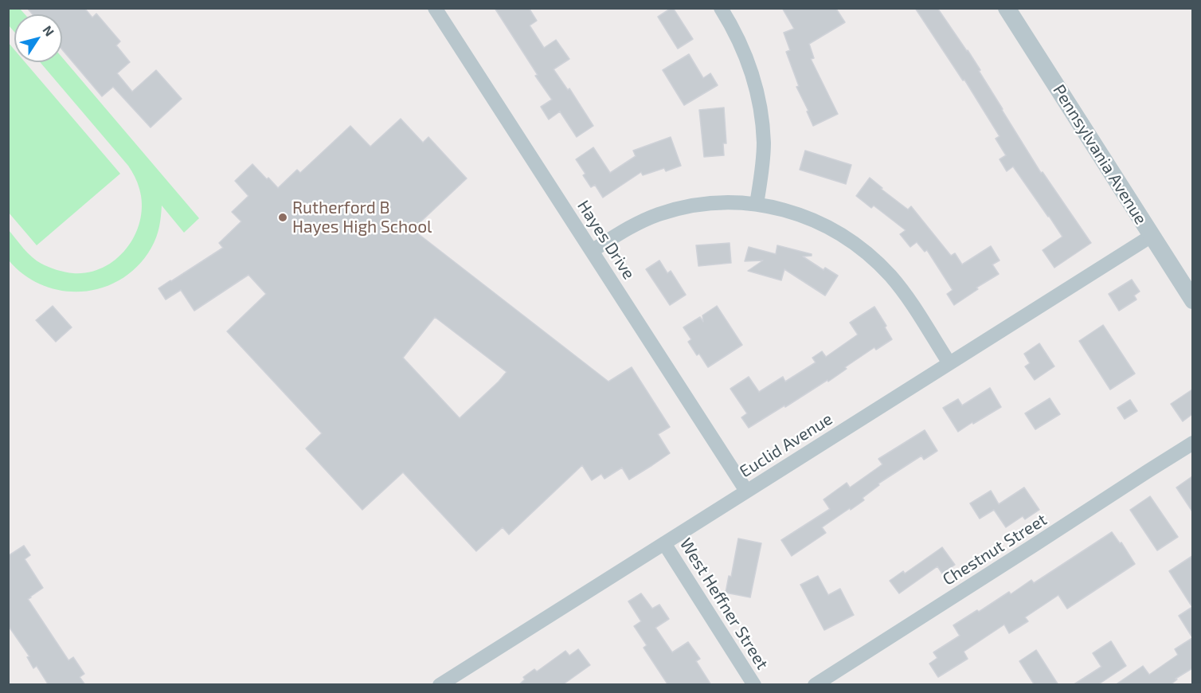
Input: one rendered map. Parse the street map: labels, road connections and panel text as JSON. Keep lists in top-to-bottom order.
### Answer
{
  "streets": {
    "street": [
      "Pennsylvania Avenue",
      "Hayes Drive",
      "Euclid Avenue",
      "Chestnut Street",
      "West Heffner Street"
    ]
  },
  "crossings": [
    ["Pennsylvania Avenue", "Euclid Avenue"],
    ["Hayes Drive", "Euclid Avenue"],
    ["Euclid Avenue", "West Heffner Street"]
  ],
  "places": ["Rutherford B Hayes High School"],
  "north": "top right"
}
